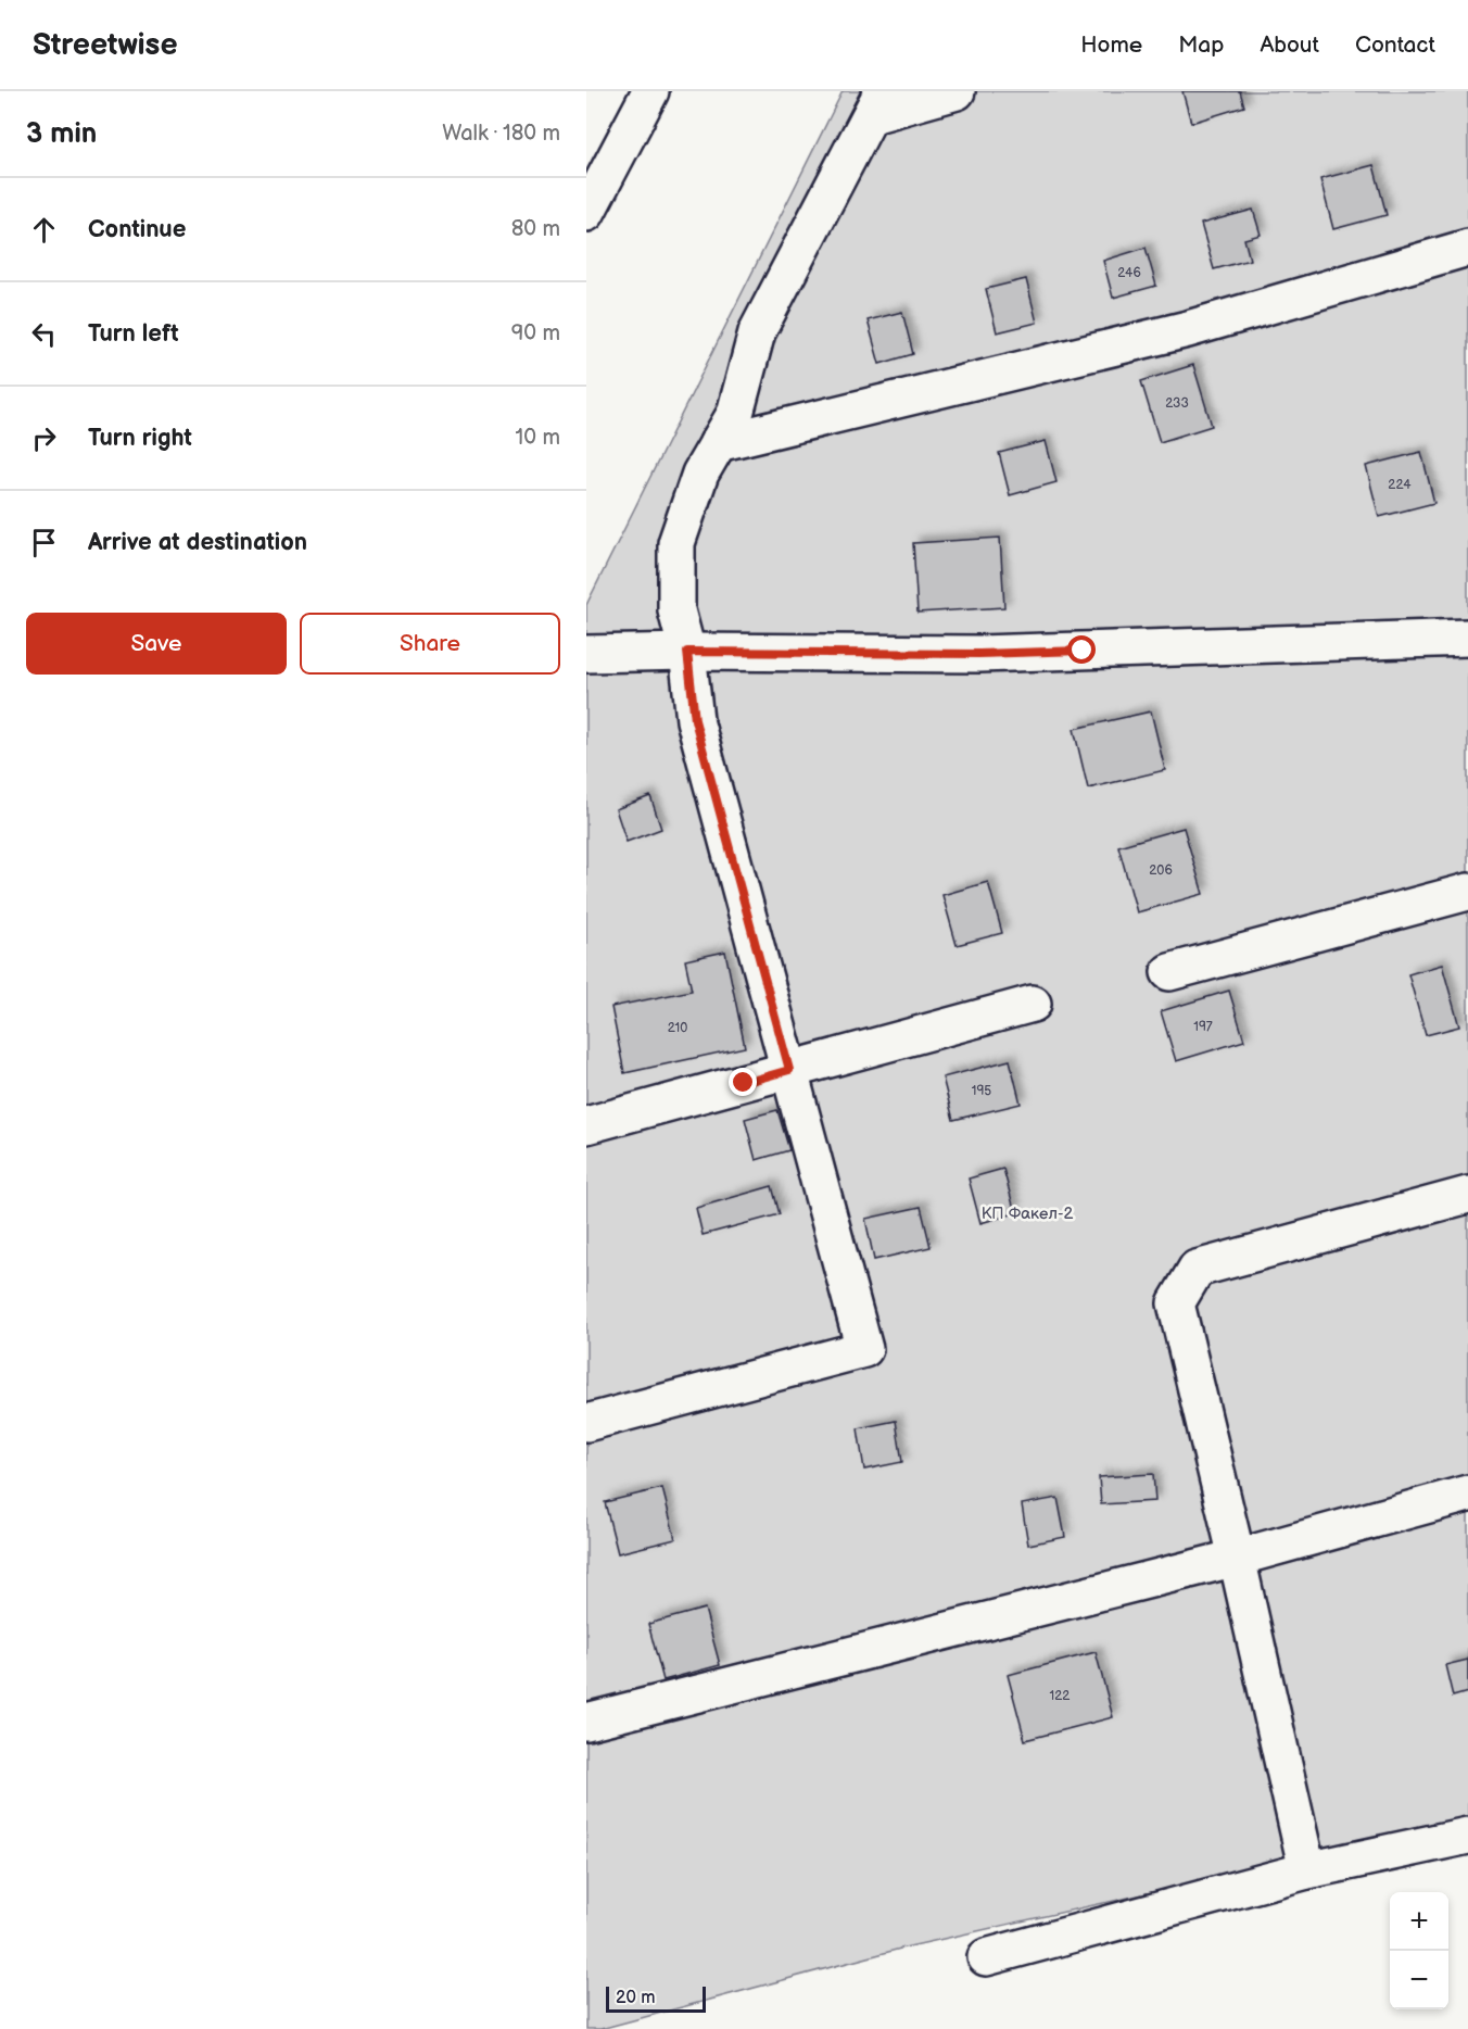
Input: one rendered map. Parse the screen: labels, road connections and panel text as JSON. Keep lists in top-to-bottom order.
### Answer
{
  "parks": ["КП Факел-2"],
  "house_numbers": [
    "246",
    "233",
    "224",
    "206",
    "197",
    "210",
    "195",
    "122"
  ],
  "scale_bar": "20 m",
  "page": {
    "header": "Streetwise",
    "nav": [
      "Home",
      "Map",
      "About",
      "Contact"
    ],
    "heading": ["3 min", "Walk · 180 m"],
    "list": [
      ["Continue", "80 m"],
      ["Turn left", "90 m"],
      ["Turn right", "10 m"],
      "Arrive at destination"
    ],
    "buttons": ["Save", "Share"],
    "map_buttons": ["+", "−"],
    "scale": "20 m"
  }
}
